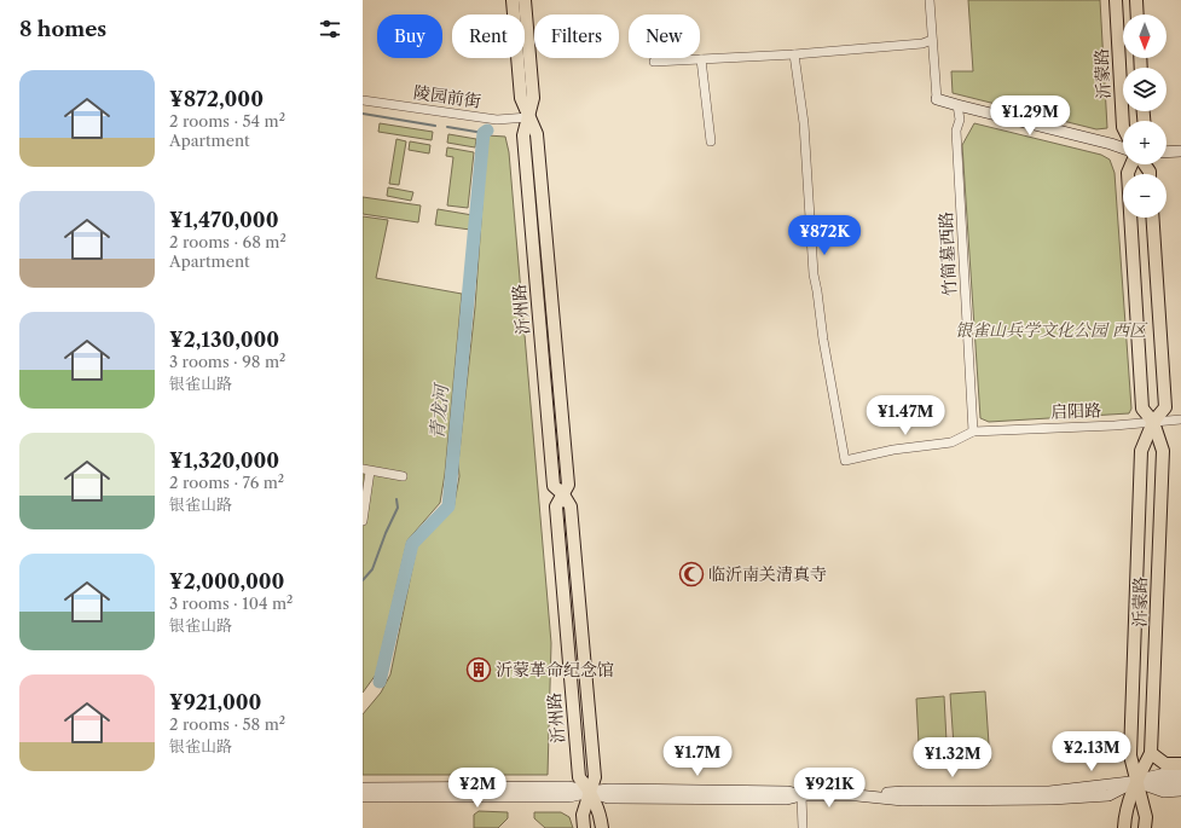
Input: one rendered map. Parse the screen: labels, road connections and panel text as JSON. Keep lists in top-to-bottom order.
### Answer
{
  "streets": {
    "main road": ["沂蒙路", "沂州路"],
    "street": ["陵园前街", "竹简墓西路", "启阳路"]
  },
  "crossings": [
    ["沂蒙路", "启阳路"],
    ["陵园前街", "沂州路"],
    ["竹简墓西路", "启阳路"]
  ],
  "water": ["青龙河"],
  "parks": ["银雀山兵学文化公园 西区"],
  "places": {
    "mosque": ["临沂南关清真寺"],
    "building": ["沂蒙革命纪念馆"]
  },
  "north": "bottom",
  "page": {
    "heading": "8 homes",
    "map_buttons": ["+", "−"],
    "chip": [
      "Buy",
      "Rent",
      "Filters",
      "New"
    ],
    "list": [
      {
        "name": "¥872,000",
        "note": "2 rooms · 54 m² · Apartment"
      },
      {
        "name": "¥1,470,000",
        "note": "2 rooms · 68 m² · Apartment"
      },
      {
        "name": "¥2,130,000",
        "note": "3 rooms · 98 m² · 银雀山路"
      },
      {
        "name": "¥1,320,000",
        "note": "2 rooms · 76 m² · 银雀山路"
      },
      {
        "name": "¥2,000,000",
        "note": "3 rooms · 104 m² · 银雀山路"
      },
      {
        "name": "¥921,000",
        "note": "2 rooms · 58 m² · 银雀山路"
      }
    ],
    "price": [
      "¥1.29M",
      "¥872K",
      "¥1.47M",
      "¥2.13M",
      "¥1.7M",
      "¥1.32M",
      "¥2M",
      "¥921K"
    ]
  }
}
